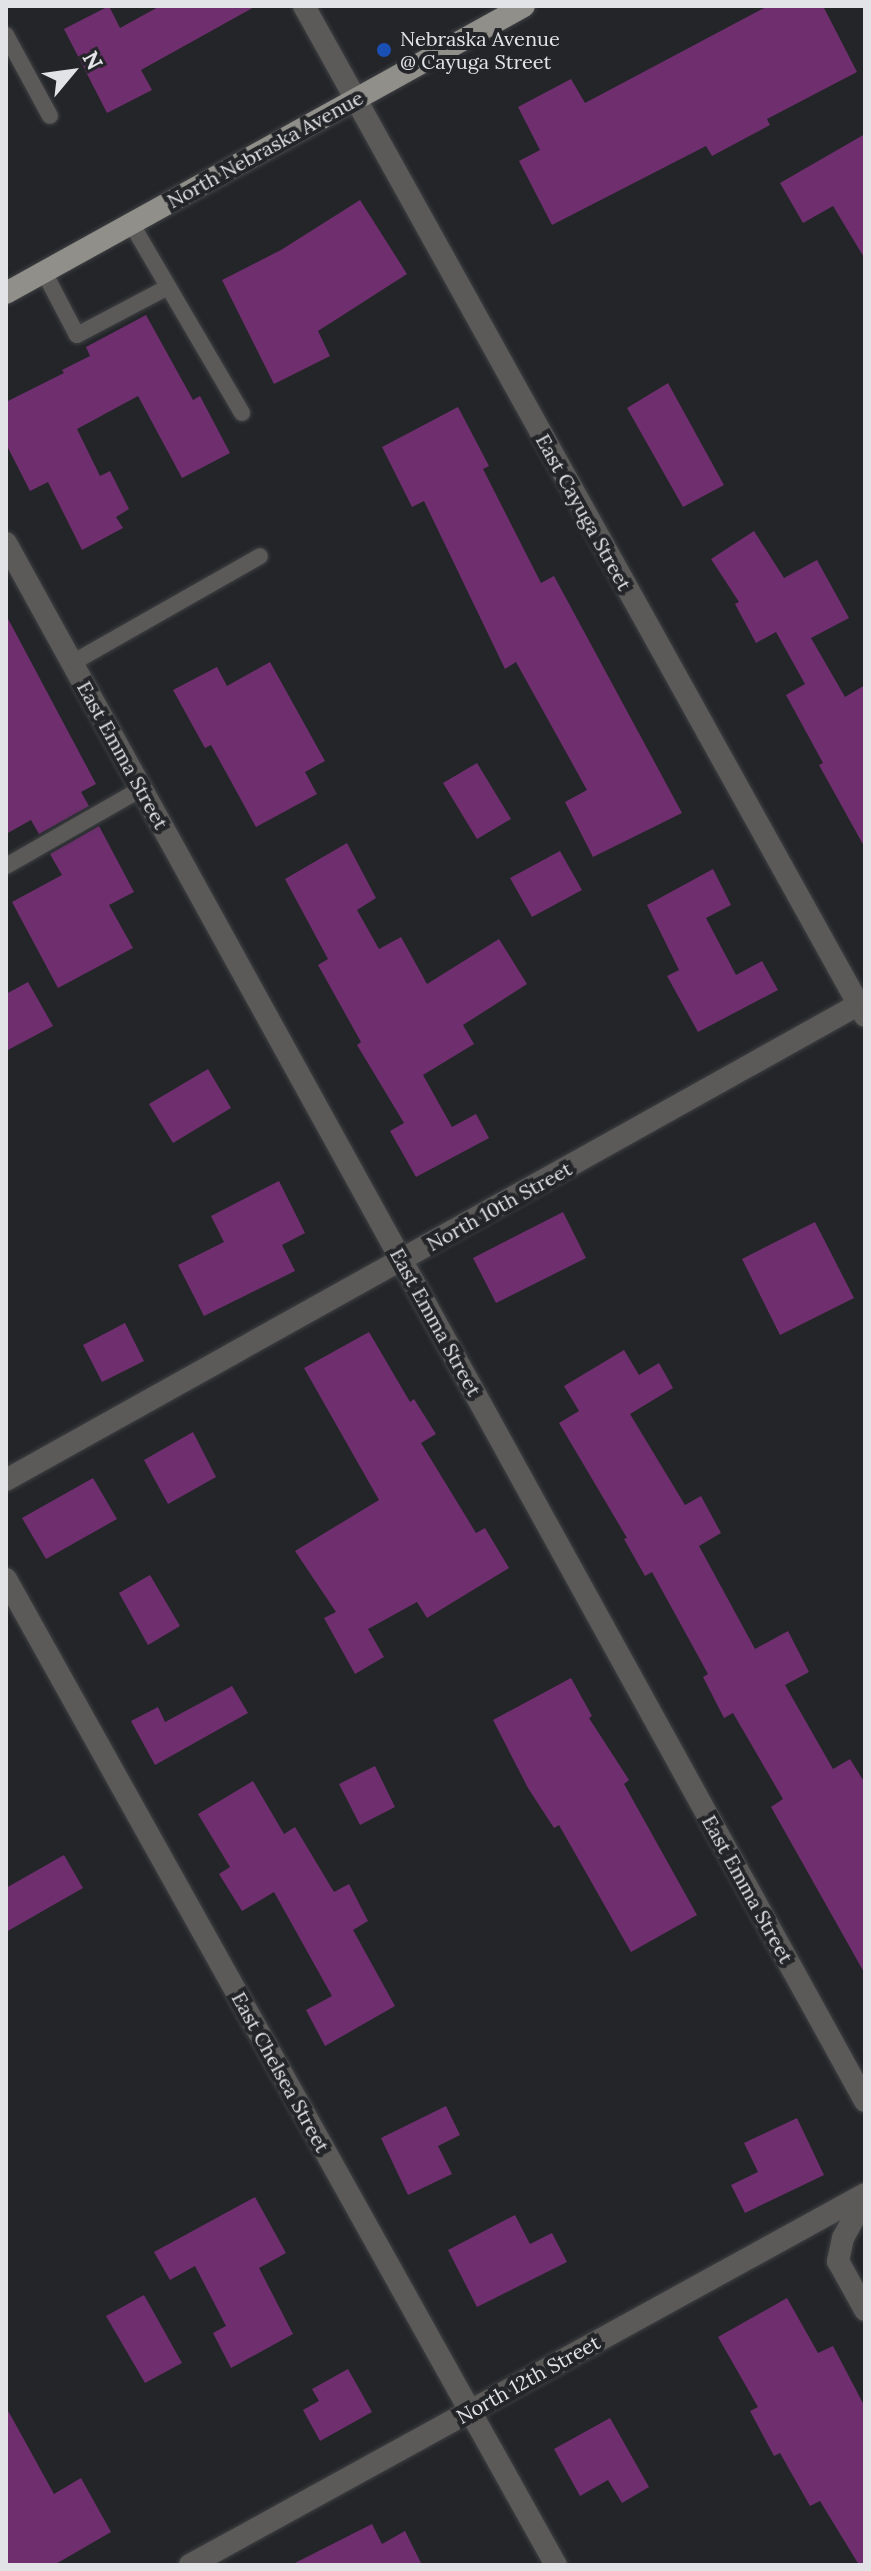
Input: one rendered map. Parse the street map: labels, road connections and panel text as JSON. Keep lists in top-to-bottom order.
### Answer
{
  "streets": {
    "main road": ["North Nebraska Avenue"],
    "street": [
      "East Cayuga Street",
      "East Emma Street",
      "North 10th Street",
      "East Chelsea Street",
      "North 12th Street"
    ]
  },
  "crossings": [
    ["North Nebraska Avenue", "East Cayuga Street"],
    ["East Cayuga Street", "North 10th Street"],
    ["East Emma Street", "North 10th Street"],
    ["East Chelsea Street", "North 12th Street"]
  ],
  "places": ["Nebraska Avenue @ Cayuga Street"],
  "north": "top right"
}
